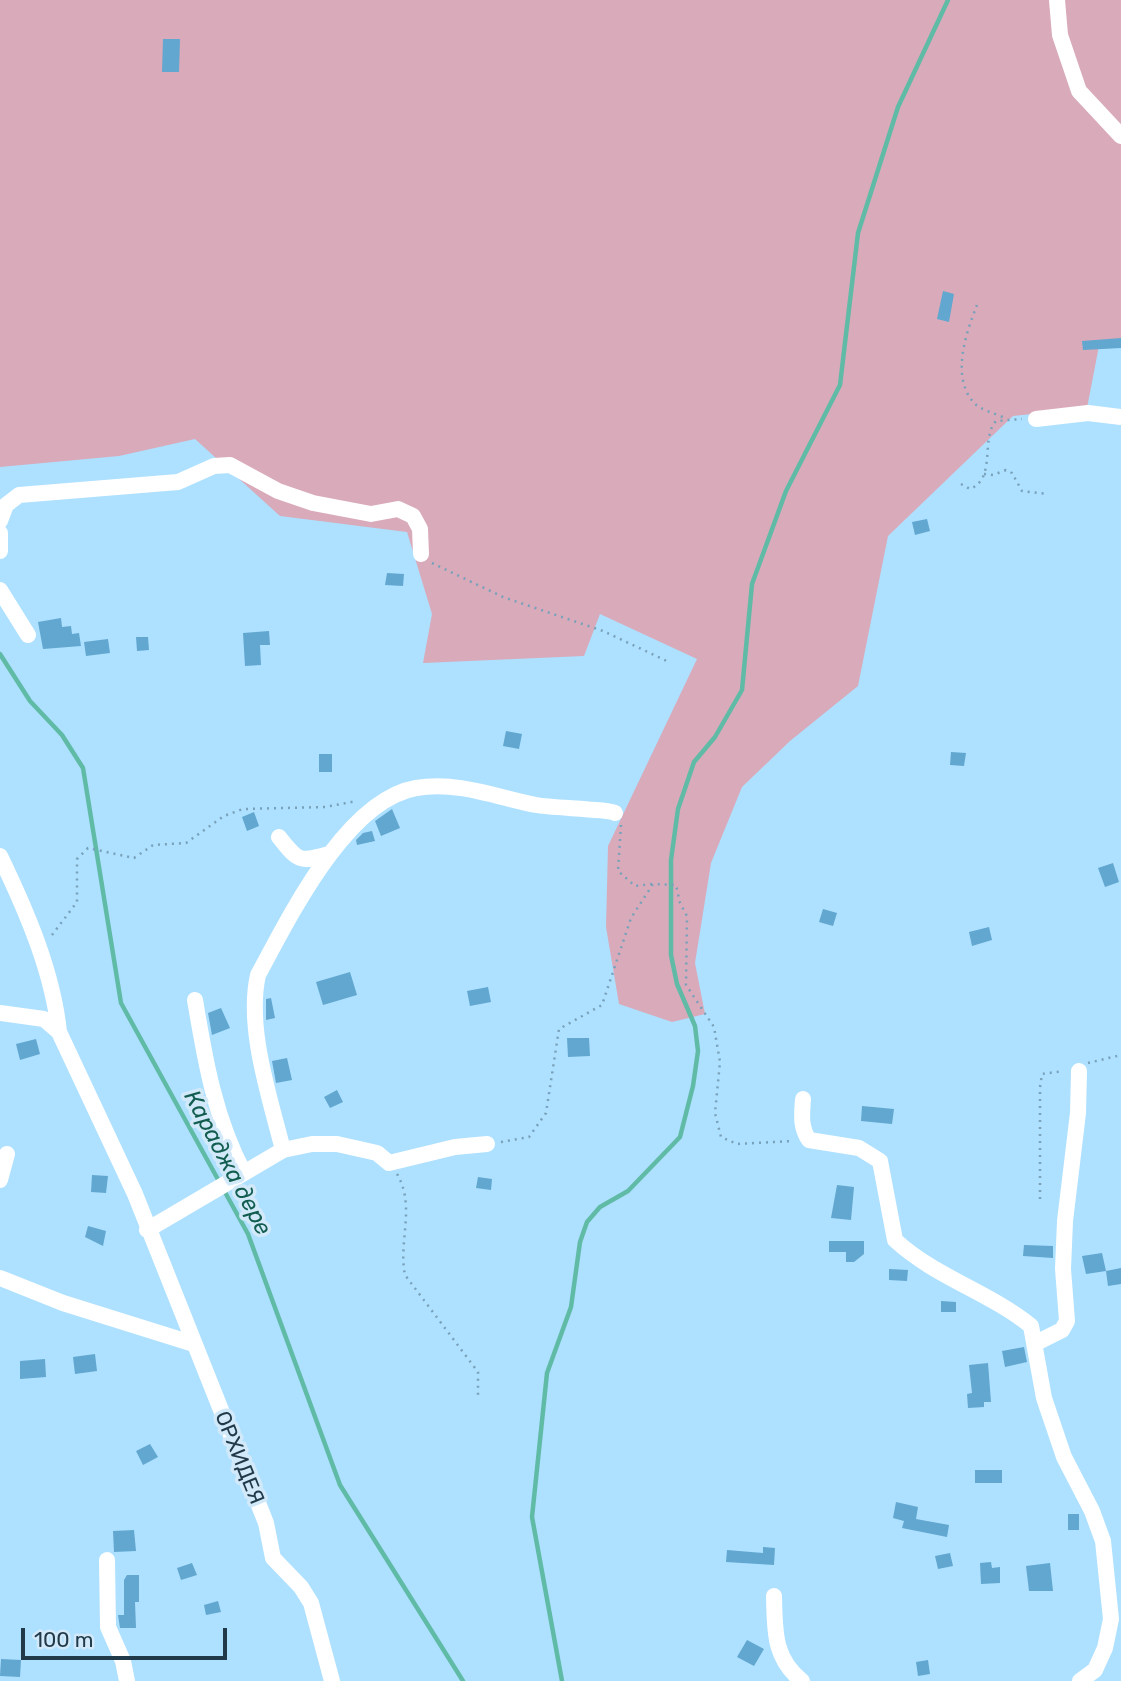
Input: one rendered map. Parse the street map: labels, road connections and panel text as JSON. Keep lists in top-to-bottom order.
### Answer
{
  "streets": {
    "street": ["ОРХИДЕЯ"]
  },
  "water": ["Караджа дере"],
  "scale_bar": "100 m"
}
